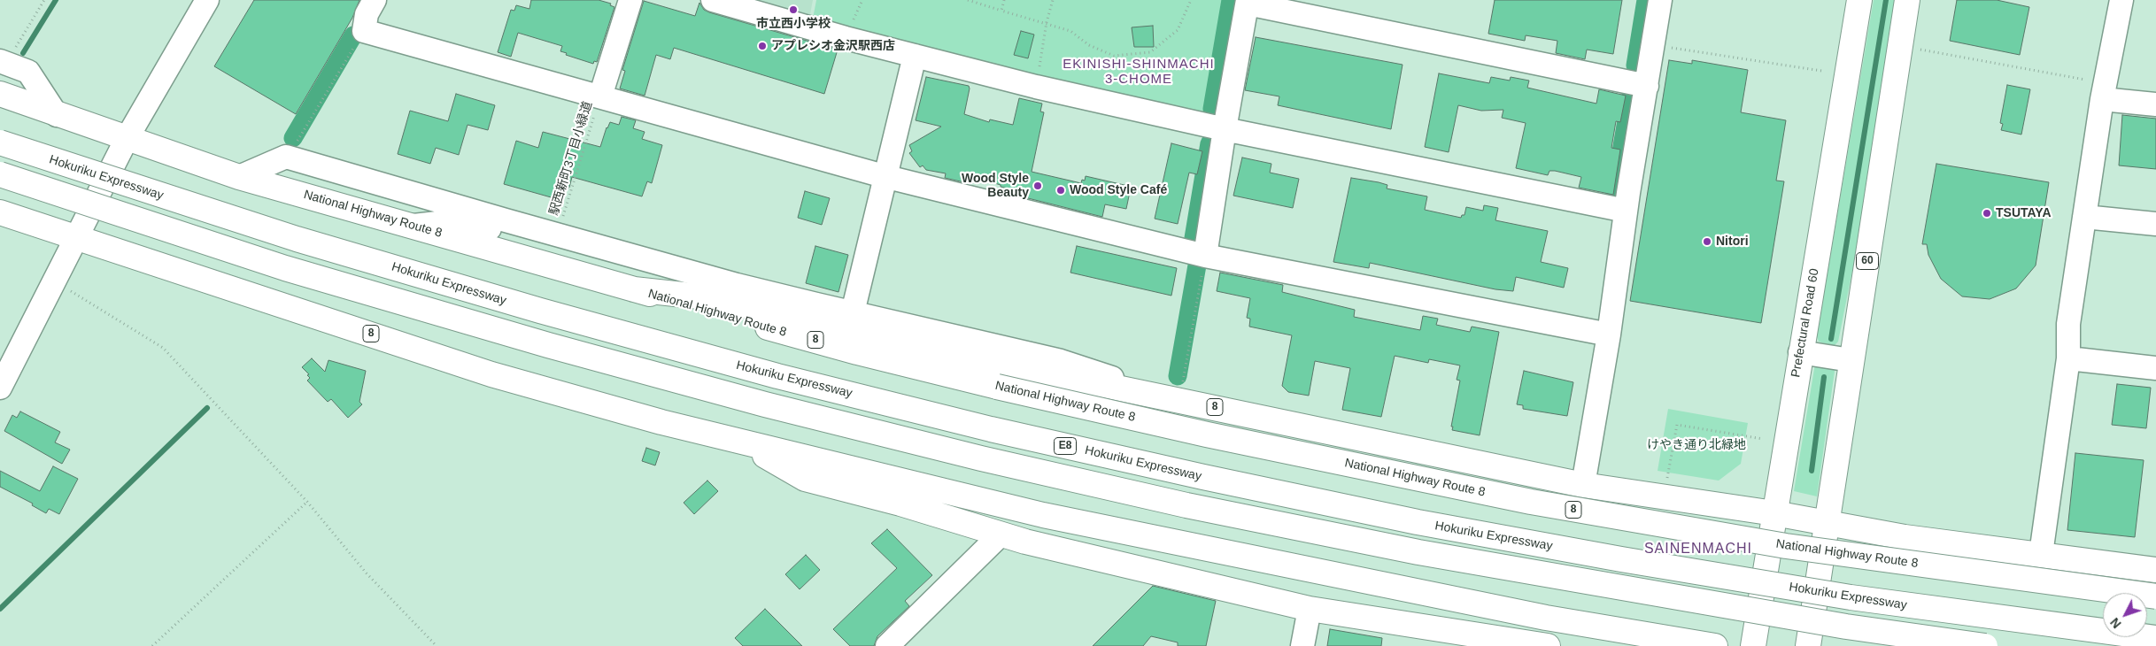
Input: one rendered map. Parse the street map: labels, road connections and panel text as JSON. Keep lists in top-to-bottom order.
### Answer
{
  "streets": {
    "main road": [
      "Hokuriku Expressway",
      "National Highway Route 8",
      "60",
      "Prefectural Road 60",
      "8",
      "E8"
    ],
    "path": ["駅西新町3丁目小緑道"]
  },
  "crossings": [
    ["National Highway Route 8", "8"],
    ["Prefectural Road 60", "8"]
  ],
  "districts": ["EKINISHI-SHINMACHI 3-CHOME", "SAINENMACHI"],
  "parks": ["けやき通り北緑地"],
  "places": [
    "市立西小学校",
    "アプレシオ金沢駅西店",
    "Wood Style Beauty",
    "Wood Style Café",
    "TSUTAYA",
    "Nitori"
  ],
  "north": "bottom left"
}
